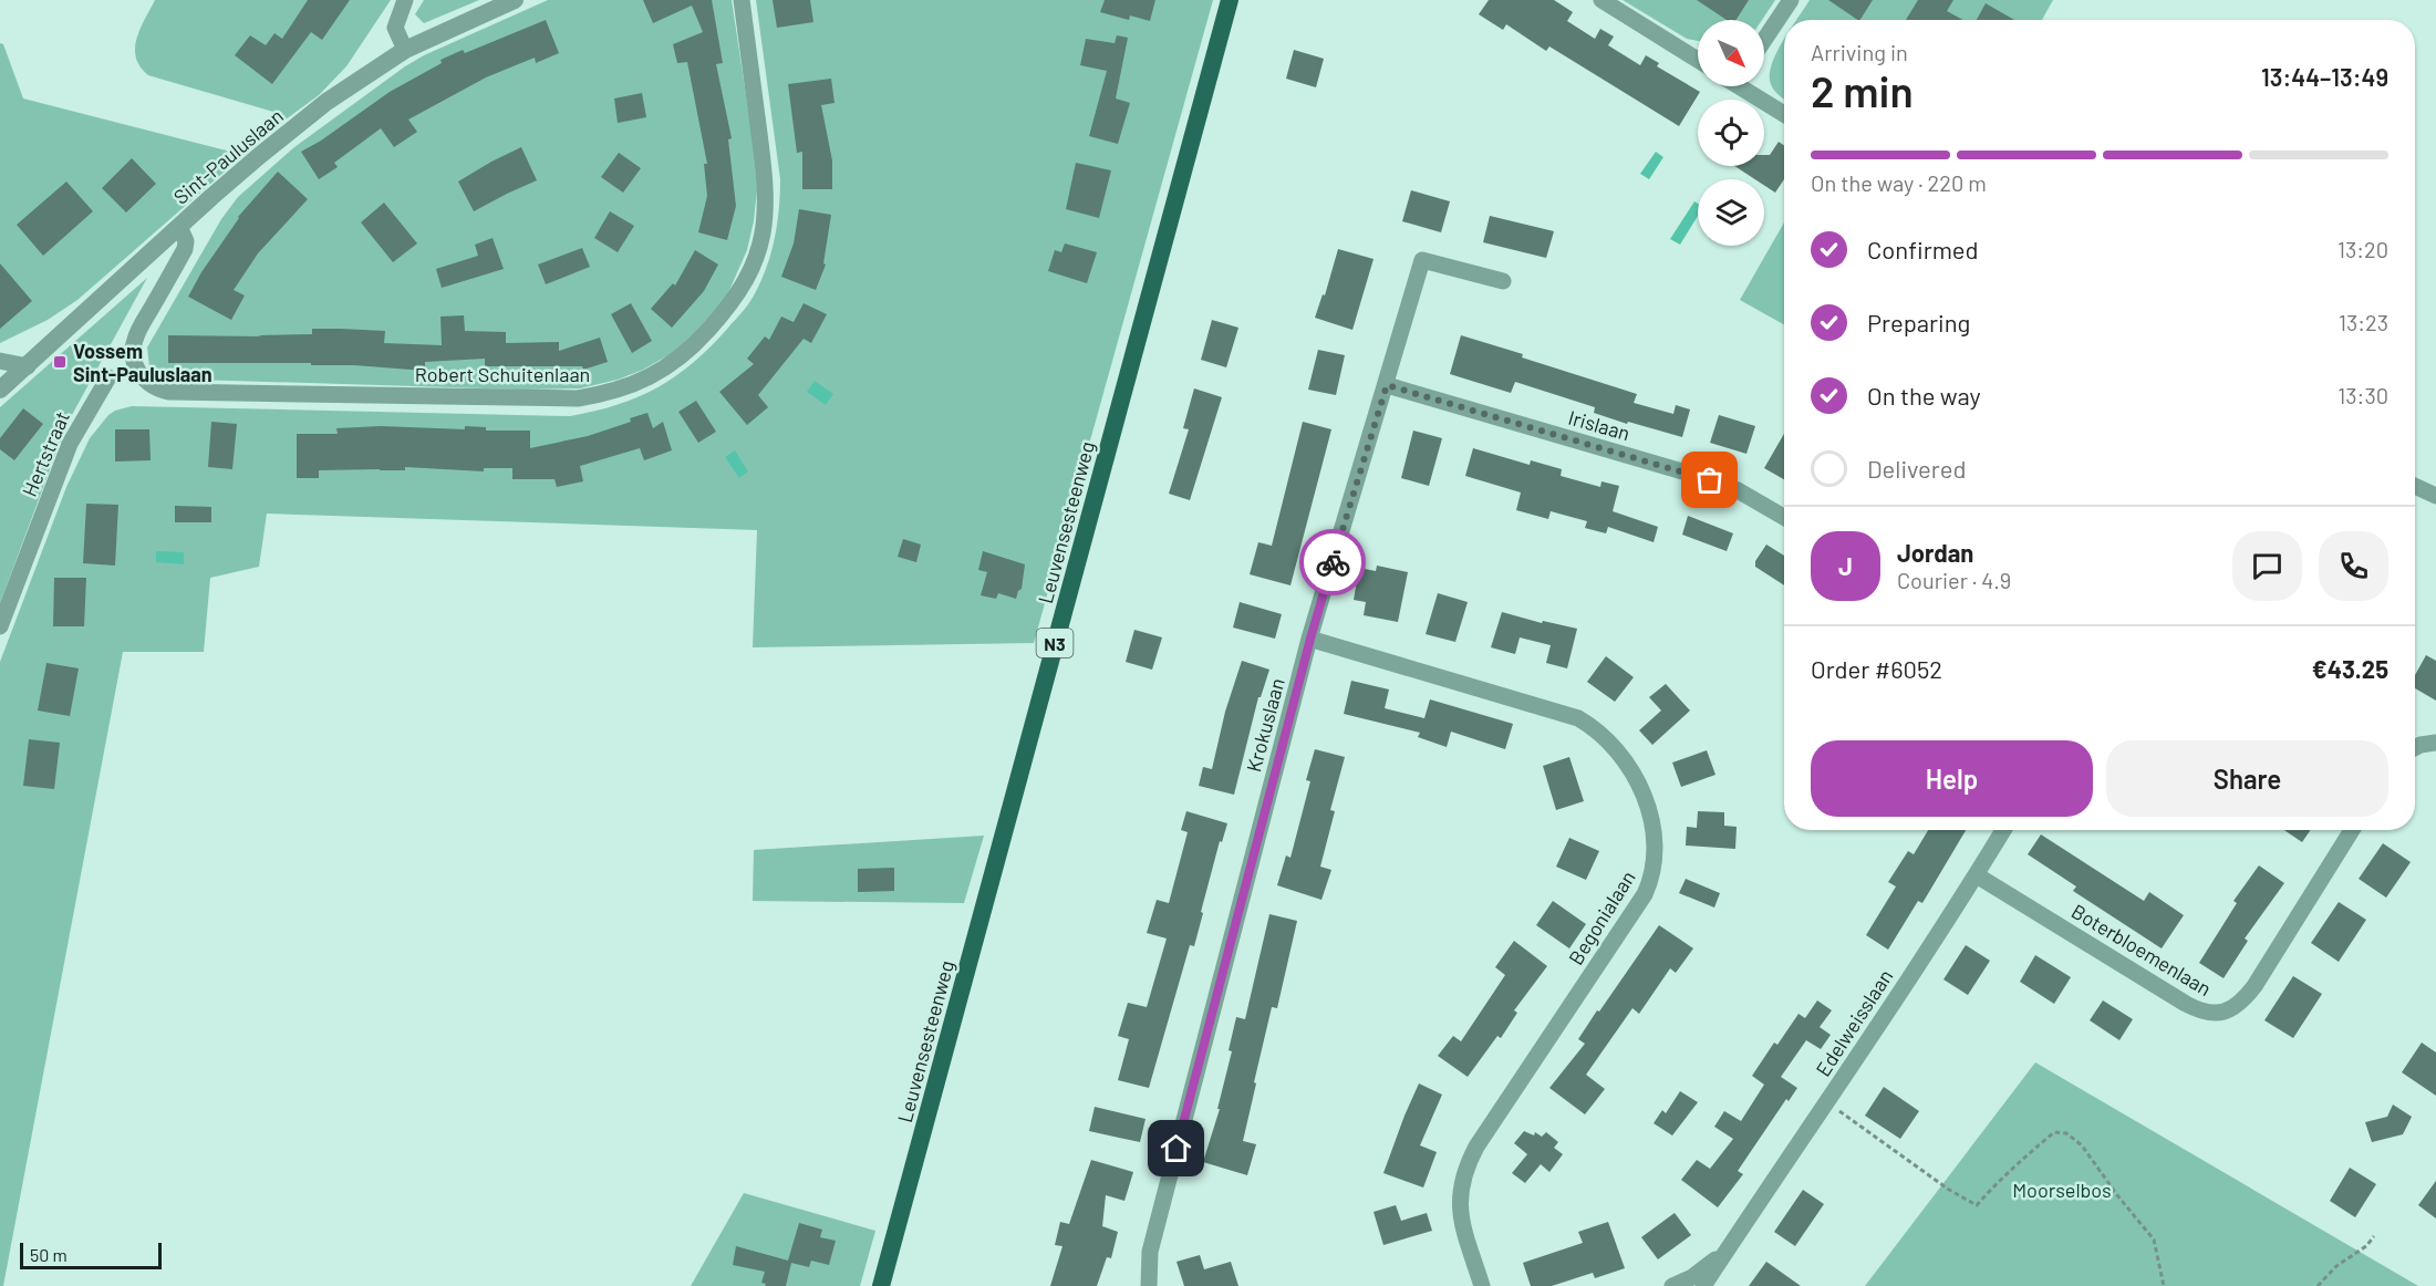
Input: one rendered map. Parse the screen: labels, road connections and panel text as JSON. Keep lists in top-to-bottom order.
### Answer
{
  "streets": {
    "main road": ["Leuvensesteenweg", "N3"],
    "street": [
      "Sint-Pauluslaan",
      "Robert Schuitenlaan",
      "Irislaan",
      "Hertstraat",
      "Krokuslaan",
      "Begonialaan",
      "Boterbloemenlaan",
      "Edelweisslaan"
    ]
  },
  "crossings": [
    ["Irislaan", "Krokuslaan"],
    ["Krokuslaan", "Begonialaan"],
    ["Boterbloemenlaan", "Edelweisslaan"]
  ],
  "parks": ["Moorselbos"],
  "places": {
    "transit": ["Vossem Sint-Pauluslaan"]
  },
  "scale_bar": "50 m",
  "north": "bottom right",
  "page": {
    "heading": ["2 min", "Arriving in", "13:44–13:49"],
    "panel": [
      "Jordan",
      "Courier · 4.9",
      "Order #6052",
      "€43.25"
    ],
    "bar": "On the way · 220 m",
    "list": [
      ["Confirmed", "13:20"],
      ["Preparing", "13:23"],
      ["On the way", "13:30"],
      "Delivered"
    ],
    "round": "J",
    "buttons": ["Help", "Share"],
    "scale": "50 m"
  }
}
